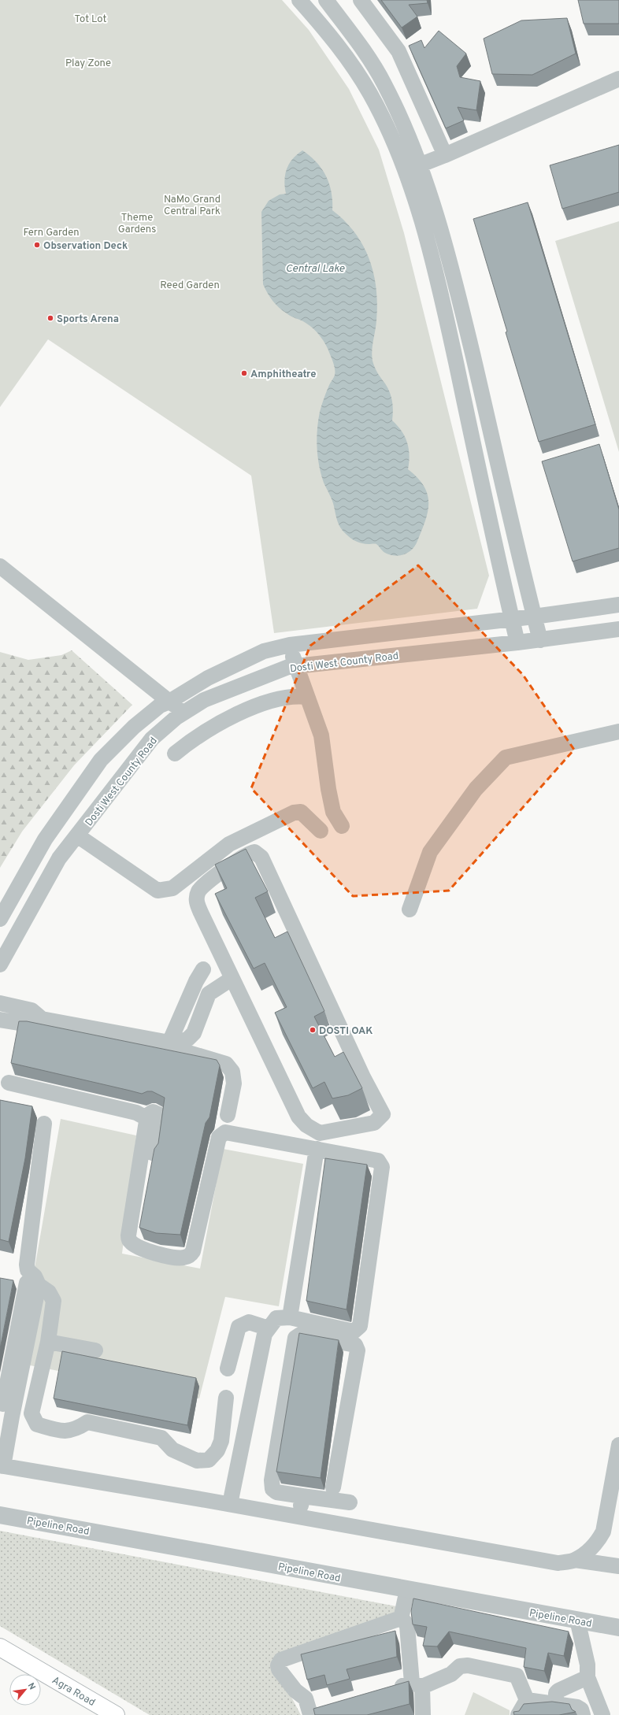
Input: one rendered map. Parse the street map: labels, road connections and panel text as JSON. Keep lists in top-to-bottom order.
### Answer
{
  "streets": {
    "highway": ["Agra Road"],
    "street": ["Dosti West County Road", "Pipeline Road"]
  },
  "water": ["Central Lake"],
  "parks": [
    "Tot Lot",
    "Play Zone",
    "NaMo Grand Central Park",
    "Theme Gardens",
    "Fern Garden",
    "Reed Garden"
  ],
  "places": [
    "Observation Deck",
    "Sports Arena",
    "Amphitheatre",
    "DOSTI OAK"
  ],
  "north": "top right"
}
